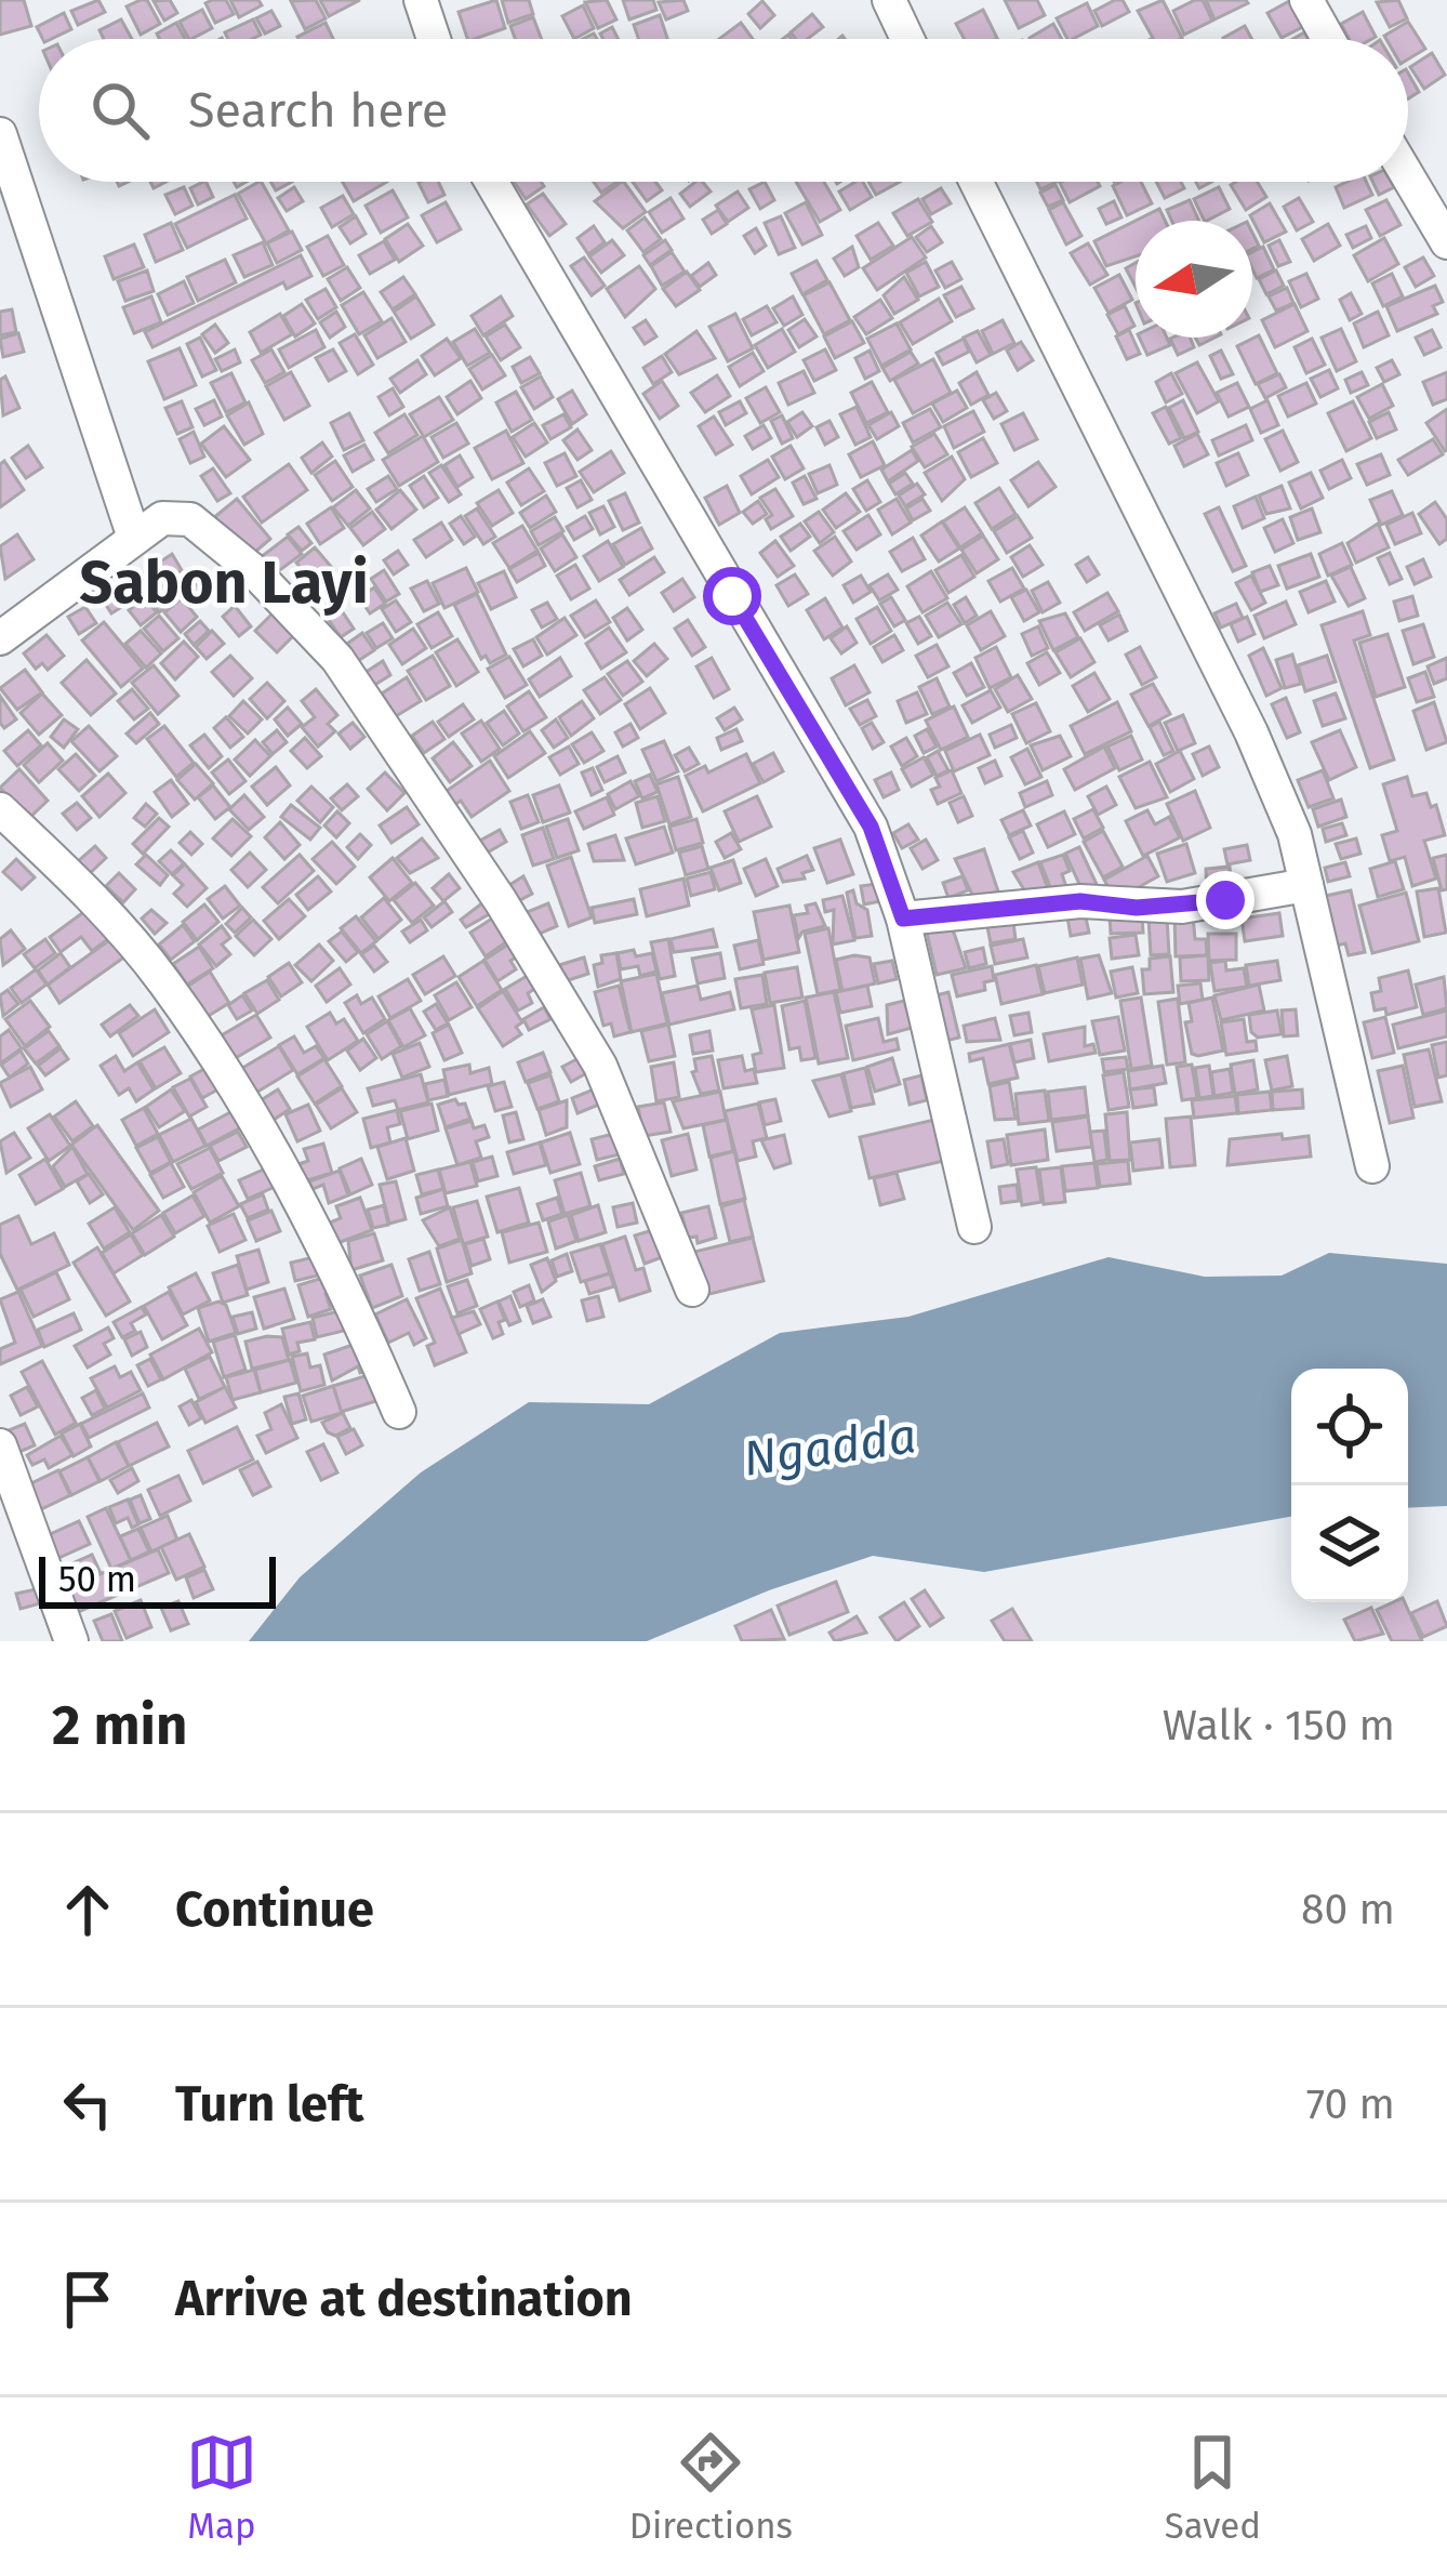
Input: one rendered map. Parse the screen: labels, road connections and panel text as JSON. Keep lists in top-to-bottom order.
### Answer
{
  "districts": ["Sabon Layi"],
  "water": ["Ngadda"],
  "scale_bar": "50 m",
  "north": "left",
  "page": {
    "search": "Search here",
    "scale": "50 m",
    "heading": ["2 min", "Walk · 150 m"],
    "list": [
      ["Continue", "80 m"],
      ["Turn left", "70 m"],
      "Arrive at destination"
    ],
    "nav": ["Map", "Directions", "Saved"]
  }
}
